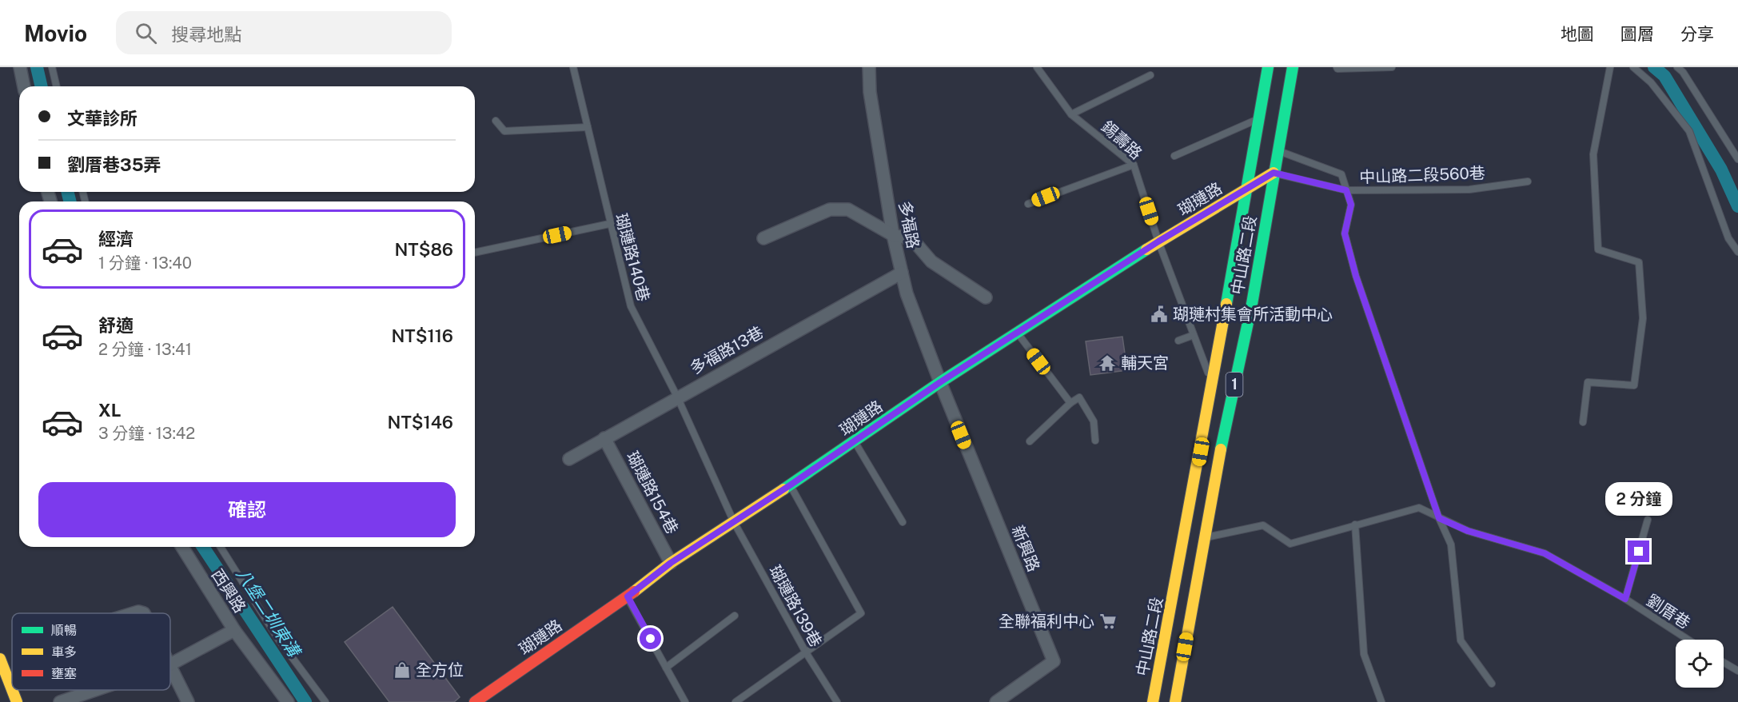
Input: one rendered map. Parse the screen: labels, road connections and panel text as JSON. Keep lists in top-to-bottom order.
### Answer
{
  "streets": {
    "main road": ["瑚璉路", "中山路二段", "1"],
    "street": [
      "多福路",
      "多福路13巷",
      "瑚璉路154巷",
      "新興路",
      "西興路"
    ],
    "lane": [
      "錫壽路",
      "中山路二段560巷",
      "瑚璉路140巷",
      "瑚璉路139巷",
      "劉厝巷"
    ]
  },
  "crossings": [
    ["錫壽路", "瑚璉路"],
    ["錫壽路", "中山路二段"],
    ["中山路二段560巷", "瑚璉路"],
    ["中山路二段560巷", "中山路二段"],
    ["中山路二段560巷", "劉厝巷"],
    ["瑚璉路", "多福路"],
    ["瑚璉路", "中山路二段"],
    ["瑚璉路", "瑚璉路140巷"],
    ["瑚璉路", "瑚璉路154巷"],
    ["瑚璉路", "新興路"],
    ["瑚璉路", "瑚璉路139巷"],
    ["多福路", "多福路13巷"],
    ["多福路", "新興路"],
    ["中山路二段", "劉厝巷"],
    ["瑚璉路140巷", "多福路13巷"],
    ["瑚璉路140巷", "瑚璉路139巷"],
    ["多福路13巷", "瑚璉路154巷"]
  ],
  "water": ["八堡二圳東溝"],
  "places": {
    "public building": ["瑚璉村集會所活動中心"],
    "temple": ["輔天宮"],
    "supermarket": ["全聯福利中心"],
    "shop": ["全方位"]
  },
  "legend": ["順暢", "車多", "壅塞"],
  "page": {
    "header": "Movio",
    "search": "搜尋地點",
    "nav": ["地圖", "圖層", "分享"],
    "banner": ["文華診所", "劉厝巷35弄"],
    "list": [
      {
        "name": "經濟",
        "note": "1 分鐘 · 13:40",
        "value": "NT$86"
      },
      {
        "name": "舒適",
        "note": "2 分鐘 · 13:41",
        "value": "NT$116"
      },
      {
        "name": "XL",
        "note": "3 分鐘 · 13:42",
        "value": "NT$146"
      }
    ],
    "buttons": "確認",
    "bubble": "2 分鐘"
  }
}
